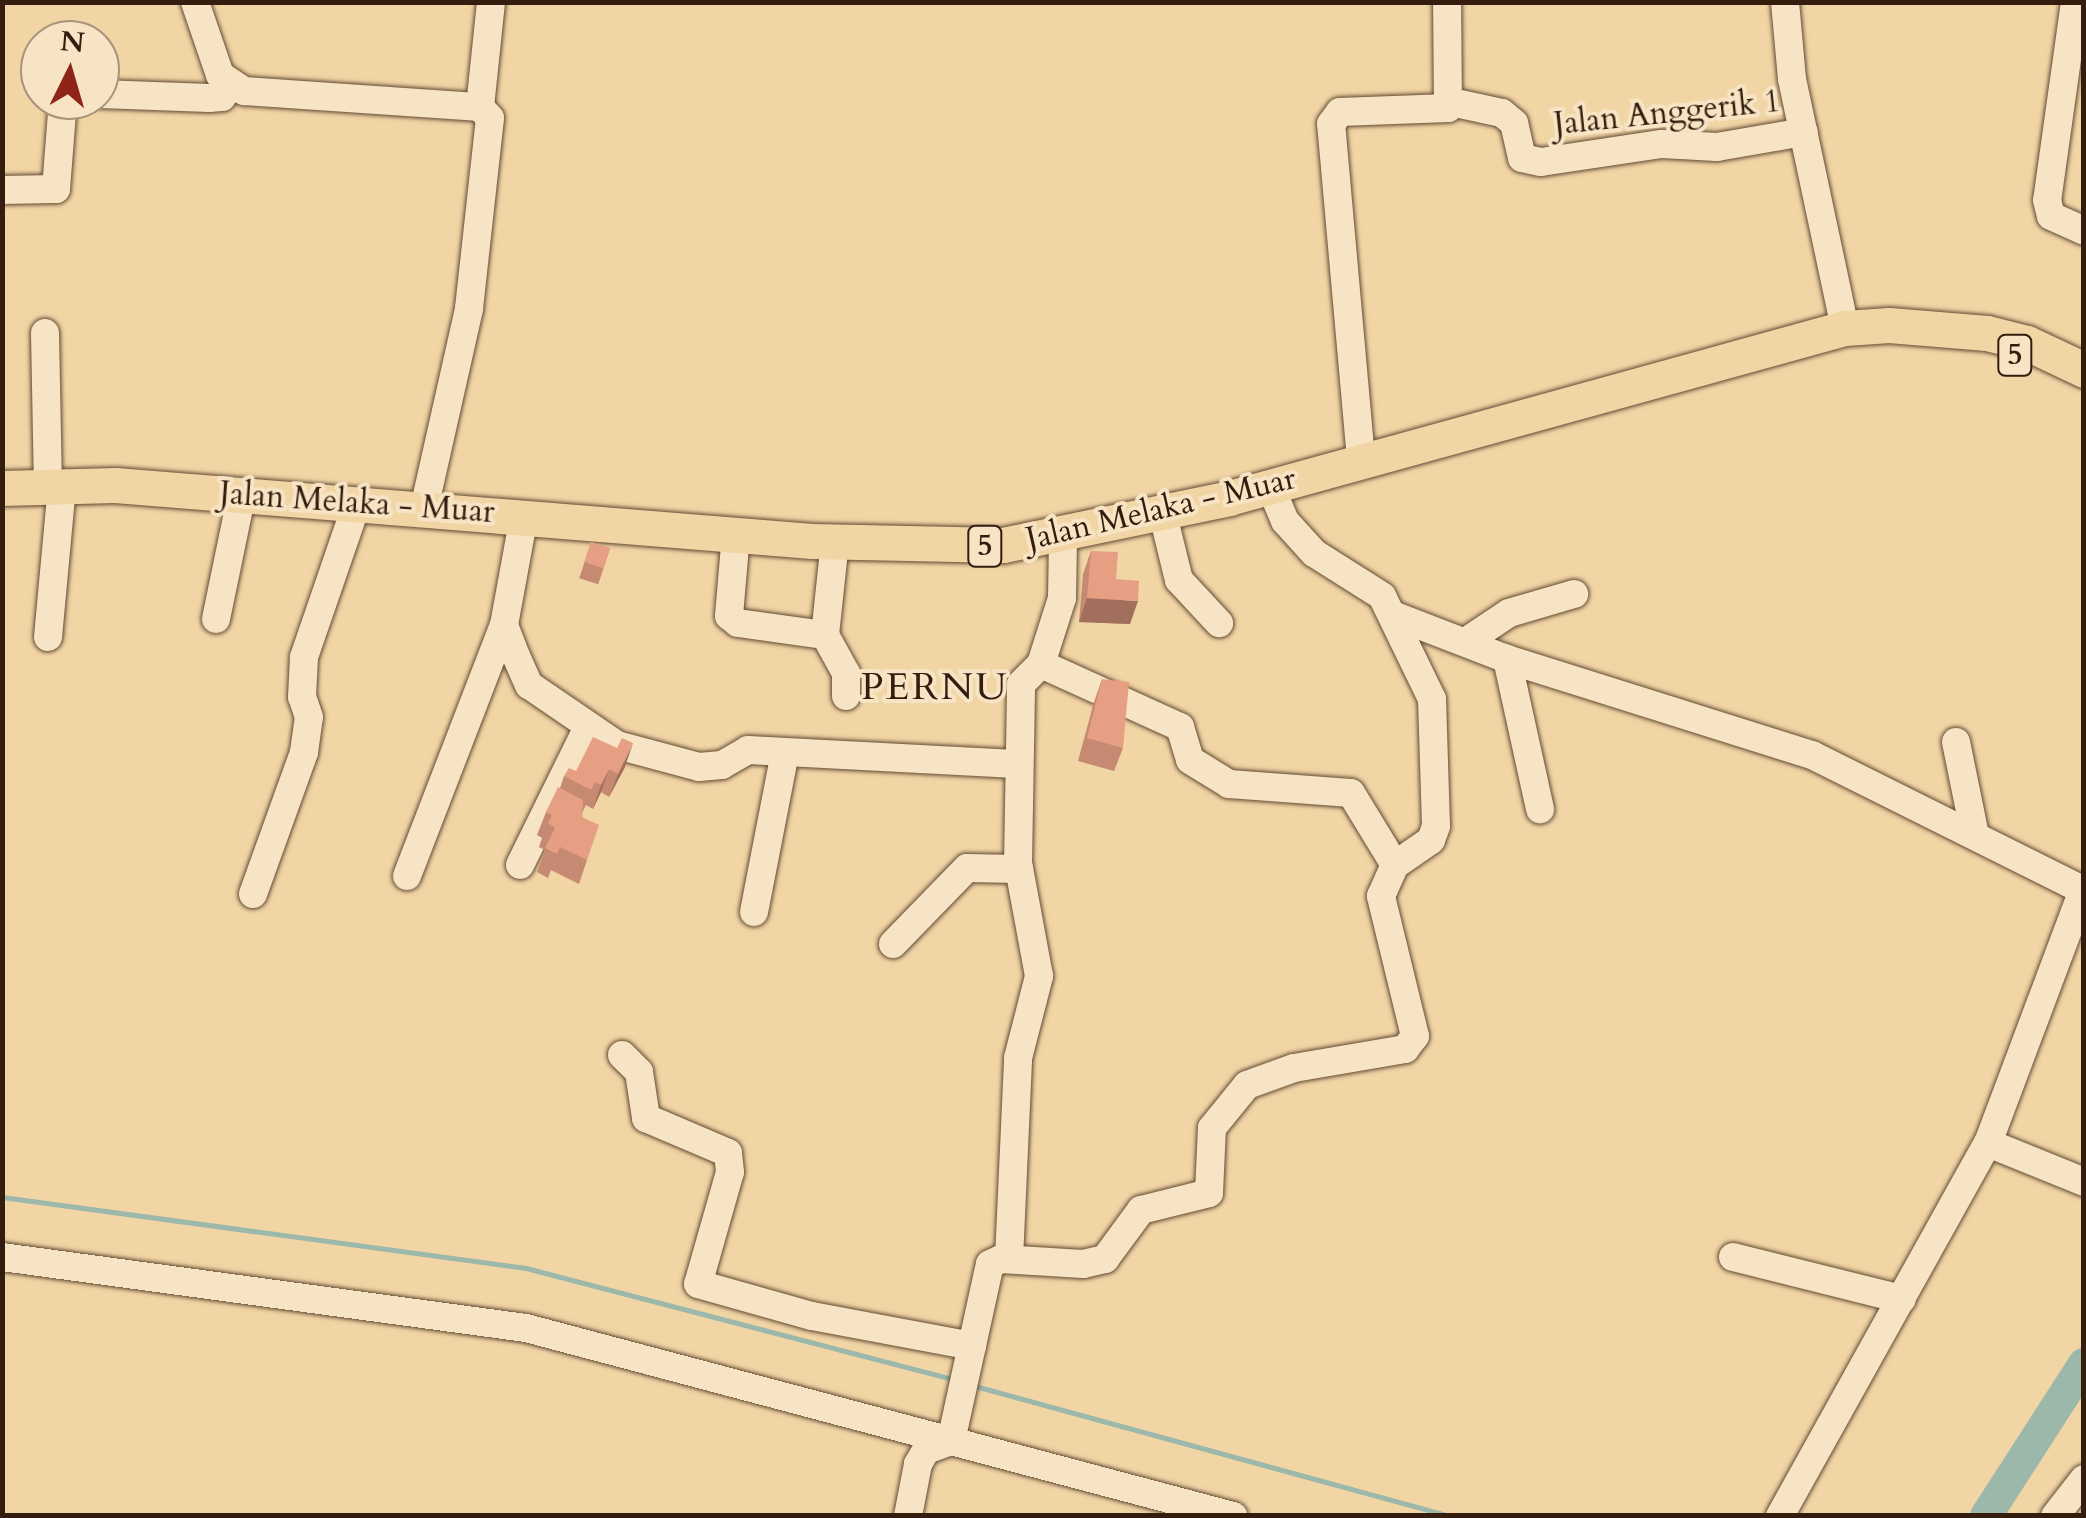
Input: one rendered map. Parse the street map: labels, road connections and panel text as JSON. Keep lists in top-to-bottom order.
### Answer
{
  "streets": {
    "main road": ["5", "Jalan Melaka - Muar"],
    "street": ["Jalan Anggerik 1"]
  },
  "districts": ["PERNU"],
  "north": "top"
}
